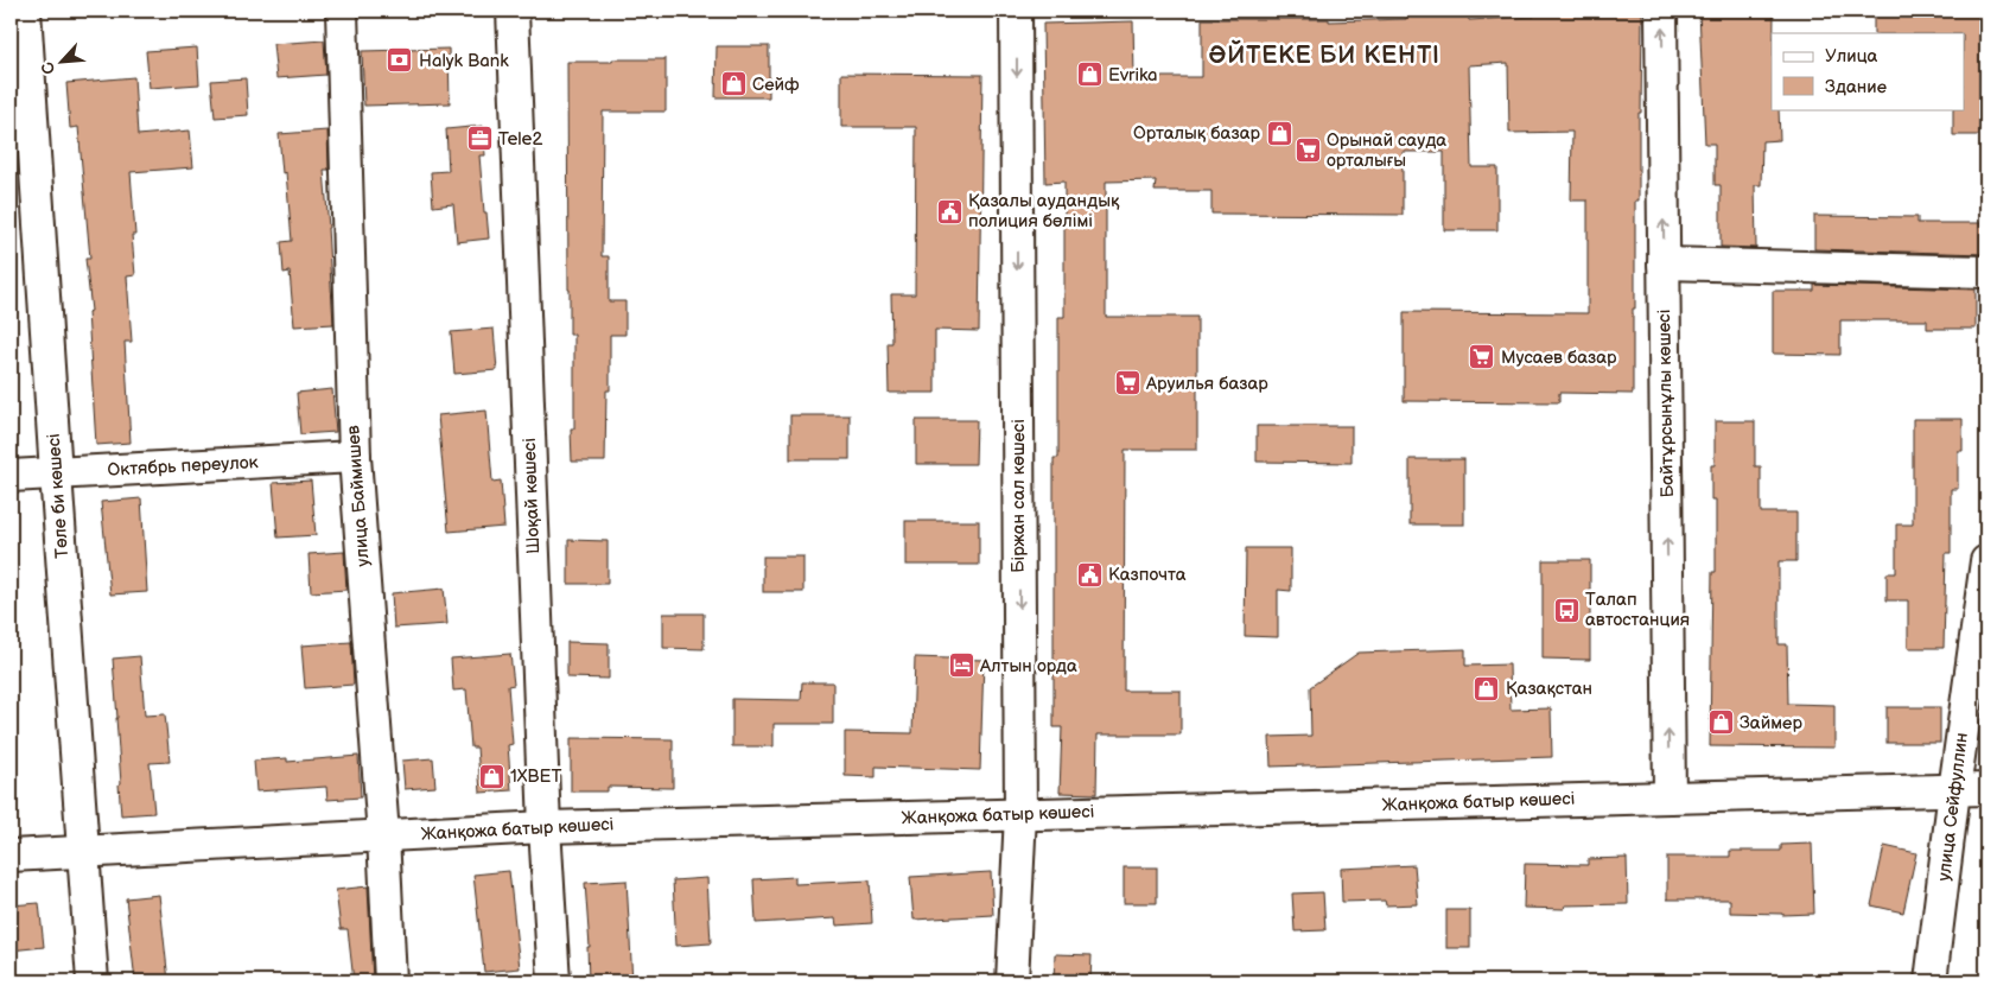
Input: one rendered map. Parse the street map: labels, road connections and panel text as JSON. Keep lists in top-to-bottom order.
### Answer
{
  "streets": {
    "street": [
      "Байтұрсынұлы көшесі",
      "Октябрь переулок",
      "Төле би көшесі",
      "улица Баймишев",
      "Шоқай көшесі",
      "Біржан сал көшесі",
      "Жанқожа батыр көшесі",
      "улица Сейфуллин"
    ]
  },
  "crossings": [
    ["Байтұрсынұлы көшесі", "Жанқожа батыр көшесі"],
    ["Октябрь переулок", "Төле би көшесі"],
    ["Октябрь переулок", "улица Баймишев"],
    ["Төле би көшесі", "Жанқожа батыр көшесі"],
    ["улица Баймишев", "Жанқожа батыр көшесі"],
    ["Шоқай көшесі", "Жанқожа батыр көшесі"],
    ["Біржан сал көшесі", "Жанқожа батыр көшесі"],
    ["Жанқожа батыр көшесі", "улица Сейфуллин"]
  ],
  "one_way": ["Байтұрсынұлы көшесі", "Біржан сал көшесі"],
  "districts": ["ӘЙТЕКЕ БИ КЕНТІ"],
  "places": {
    "bank": ["Halyk Bank"],
    "shop": [
      "Evrika",
      "Сейф",
      "Орталық базар",
      "Қазақстан",
      "Займер",
      "1XBET"
    ],
    "office": ["Tele2"],
    "supermarket": ["Орынай сауда орталығы", "Мусаев базар", "Аруилья базар"],
    "public building": ["Қазалы аудандық полиция бөлімі", "Казпочта"],
    "bus stop": ["Талап автостанция"],
    "hotel": ["Алтын орда"]
  },
  "legend": ["Улица", "Здание"],
  "north": "bottom left"
}
